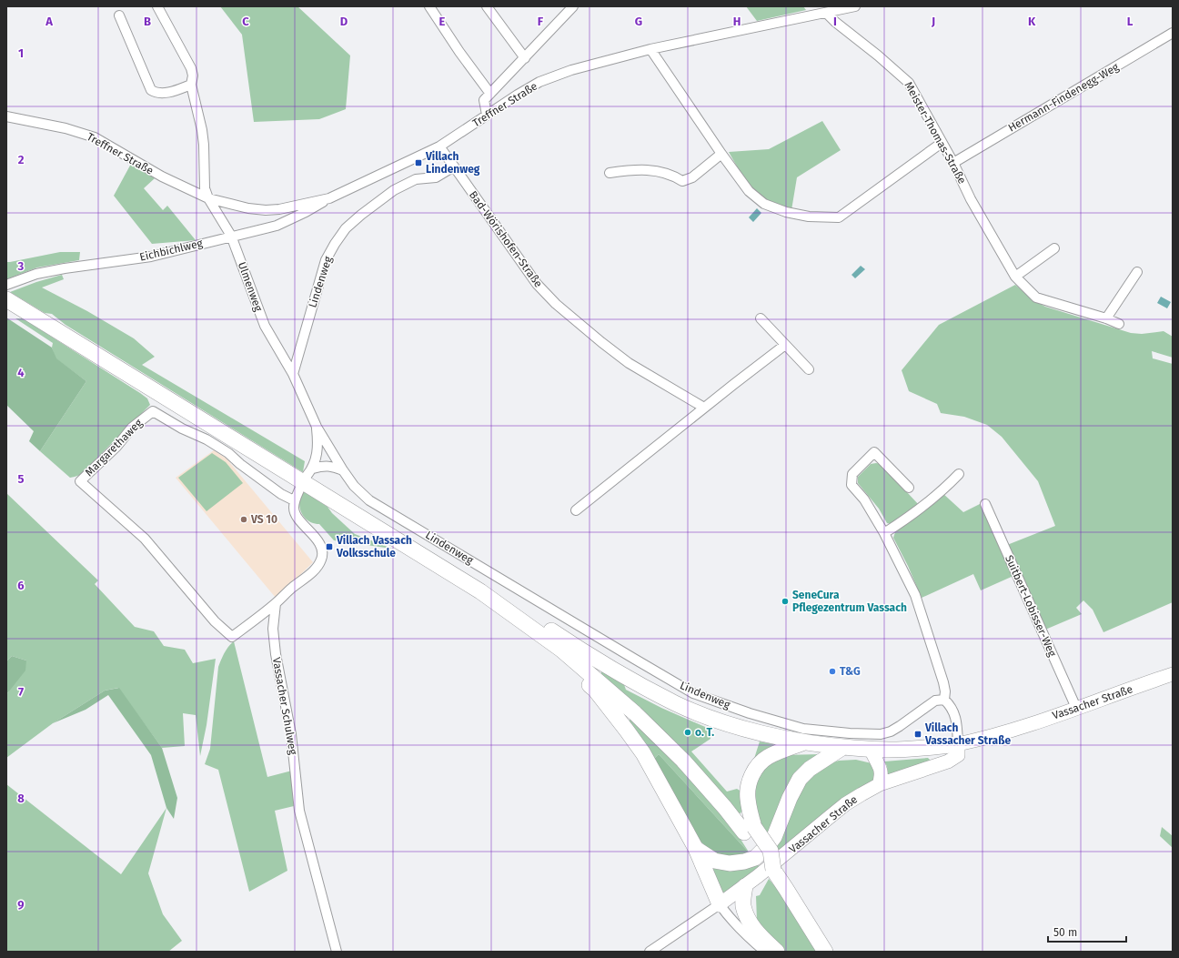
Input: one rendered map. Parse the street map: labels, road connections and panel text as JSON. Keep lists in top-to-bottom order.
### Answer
{
  "streets": {
    "main road": ["Vassacher Straße"],
    "street": [
      "Hermann-Findenegg-Weg",
      "Treffner Straße",
      "Meister-Thomas-Straße",
      "Bad-Wörishofen-Straße",
      "Eichbichlweg",
      "Lindenweg",
      "Ulmenweg",
      "Margarethaweg",
      "Suitbert-Lobisser-Weg",
      "Vassacher Schulweg"
    ]
  },
  "crossings": [
    ["Hermann-Findenegg-Weg", "Meister-Thomas-Straße"],
    ["Treffner Straße", "Meister-Thomas-Straße"],
    ["Treffner Straße", "Eichbichlweg"],
    ["Treffner Straße", "Ulmenweg"],
    ["Bad-Wörishofen-Straße", "Lindenweg"],
    ["Eichbichlweg", "Ulmenweg"],
    ["Lindenweg", "Ulmenweg"],
    ["Margarethaweg", "Vassacher Schulweg"],
    ["Suitbert-Lobisser-Weg", "Vassacher Straße"]
  ],
  "places": {
    "transit": ["Villach Lindenweg", "Villach Vassach Volksschule", "Villach Vassacher Straße"],
    "other": [
      "VS 10",
      "SeneCura Pflegezentrum Vassach",
      "T&G",
      "o. T."
    ]
  },
  "scale_bar": "50 m",
  "grid": {
    "columns": [
      "A",
      "B",
      "C",
      "D",
      "E",
      "F",
      "G",
      "H",
      "I",
      "J",
      "K",
      "L"
    ],
    "rows": [
      "1",
      "2",
      "3",
      "4",
      "5",
      "6",
      "7",
      "8",
      "9"
    ]
  }
}
